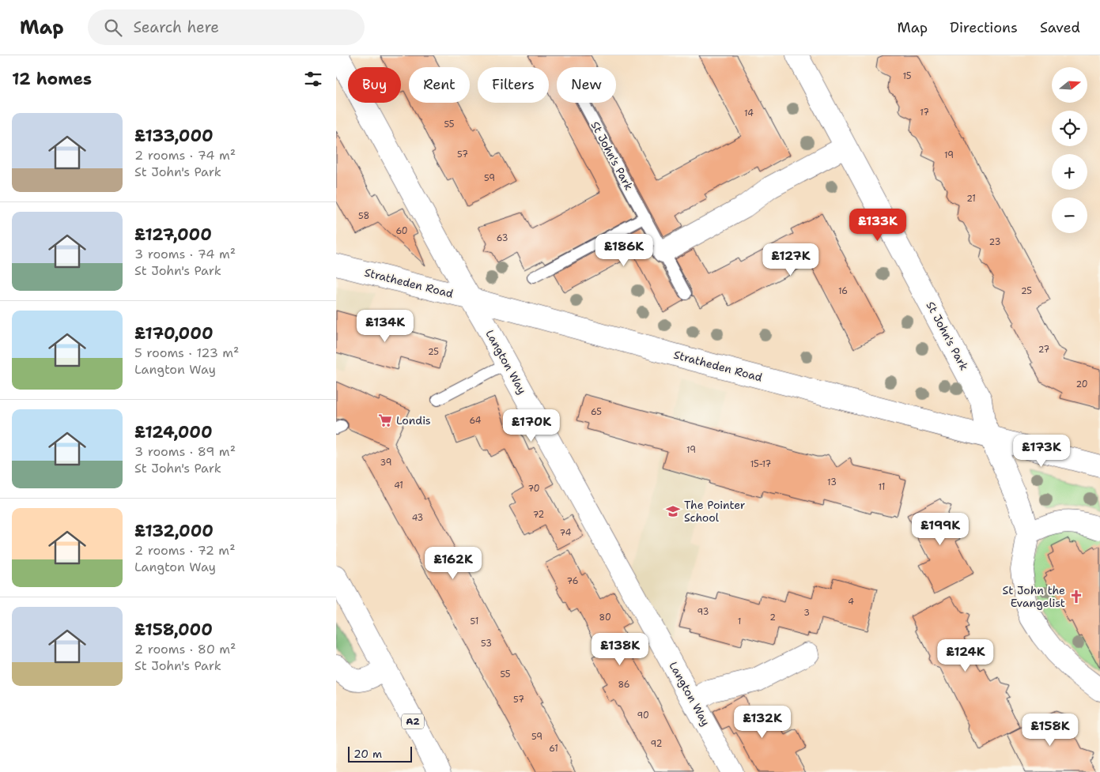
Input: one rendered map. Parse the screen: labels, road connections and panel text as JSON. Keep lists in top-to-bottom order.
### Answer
{
  "streets": {
    "main road": [
      "St John's Park",
      "Stratheden Road",
      "Langton Way",
      "A2"
    ]
  },
  "crossings": [
    ["St John's Park", "Stratheden Road"],
    ["Stratheden Road", "Langton Way"]
  ],
  "places": {
    "supermarket": ["Londis"],
    "school or university": ["The Pointer School"],
    "church": ["St John the Evangelist"]
  },
  "house_numbers": [
    "15",
    "17",
    "14",
    "55",
    "57",
    "19",
    "59",
    "21",
    "58",
    "60",
    "63",
    "23",
    "16",
    "25",
    "27",
    "25",
    "20",
    "65",
    "64",
    "19",
    "39",
    "15-17",
    "13",
    "41",
    "11",
    "70",
    "72",
    "43",
    "74",
    "76",
    "4",
    "93",
    "3",
    "80",
    "2",
    "51",
    "1",
    "53",
    "55",
    "86",
    "57",
    "90",
    "59",
    "92",
    "61"
  ],
  "scale_bar": "20 m",
  "north": "right",
  "page": {
    "header": "Map",
    "search": "Search here",
    "nav": ["Map", "Directions", "Saved"],
    "heading": "12 homes",
    "map_buttons": ["+", "−"],
    "chip": [
      "Buy",
      "Rent",
      "Filters",
      "New"
    ],
    "list": [
      {
        "name": "£133,000",
        "note": "2 rooms · 74 m² · St John's Park"
      },
      {
        "name": "£127,000",
        "note": "3 rooms · 74 m² · St John's Park"
      },
      {
        "name": "£170,000",
        "note": "5 rooms · 123 m² · Langton Way"
      },
      {
        "name": "£124,000",
        "note": "3 rooms · 89 m² · St John's Park"
      },
      {
        "name": "£132,000",
        "note": "2 rooms · 72 m² · Langton Way"
      },
      {
        "name": "£158,000",
        "note": "2 rooms · 80 m² · St John's Park"
      }
    ],
    "price": [
      "£133K",
      "£186K",
      "£127K",
      "£134K",
      "£170K",
      "£173K",
      "£199K",
      "£162K",
      "£138K",
      "£124K",
      "£132K",
      "£158K"
    ],
    "scale": "20 m"
  }
}
